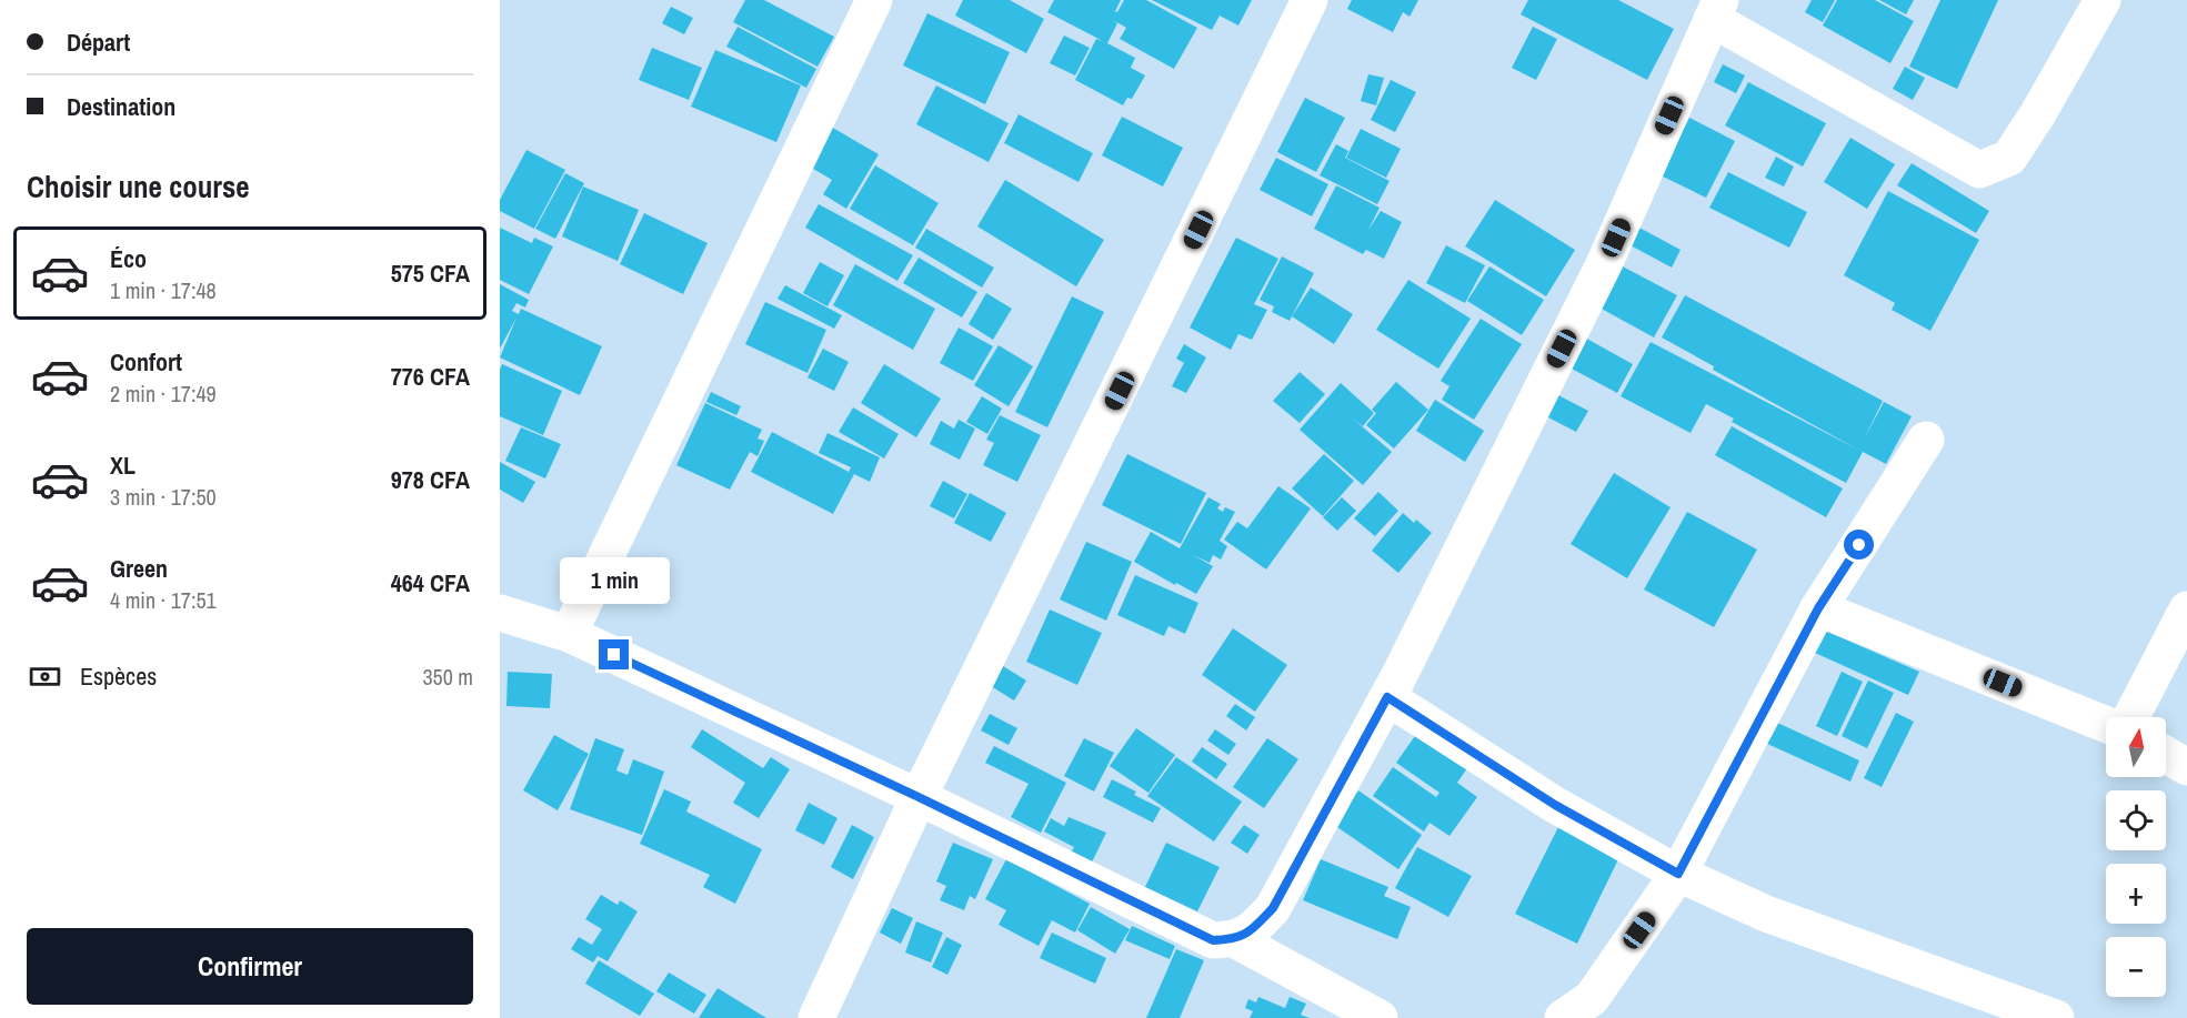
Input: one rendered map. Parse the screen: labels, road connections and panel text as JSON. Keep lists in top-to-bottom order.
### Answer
{
  "north": "top",
  "page": {
    "banner": ["Départ", "Destination"],
    "heading": "Choisir une course",
    "list": [
      {
        "name": "Éco",
        "note": "1 min · 17:48",
        "value": "575 CFA"
      },
      {
        "name": "Confort",
        "note": "2 min · 17:49",
        "value": "776 CFA"
      },
      {
        "name": "XL",
        "note": "3 min · 17:50",
        "value": "978 CFA"
      },
      {
        "name": "Green",
        "note": "4 min · 17:51",
        "value": "464 CFA"
      }
    ],
    "bubble": "1 min",
    "pay": ["Espèces", "350 m"],
    "map_buttons": ["+", "−"],
    "buttons": "Confirmer"
  }
}
